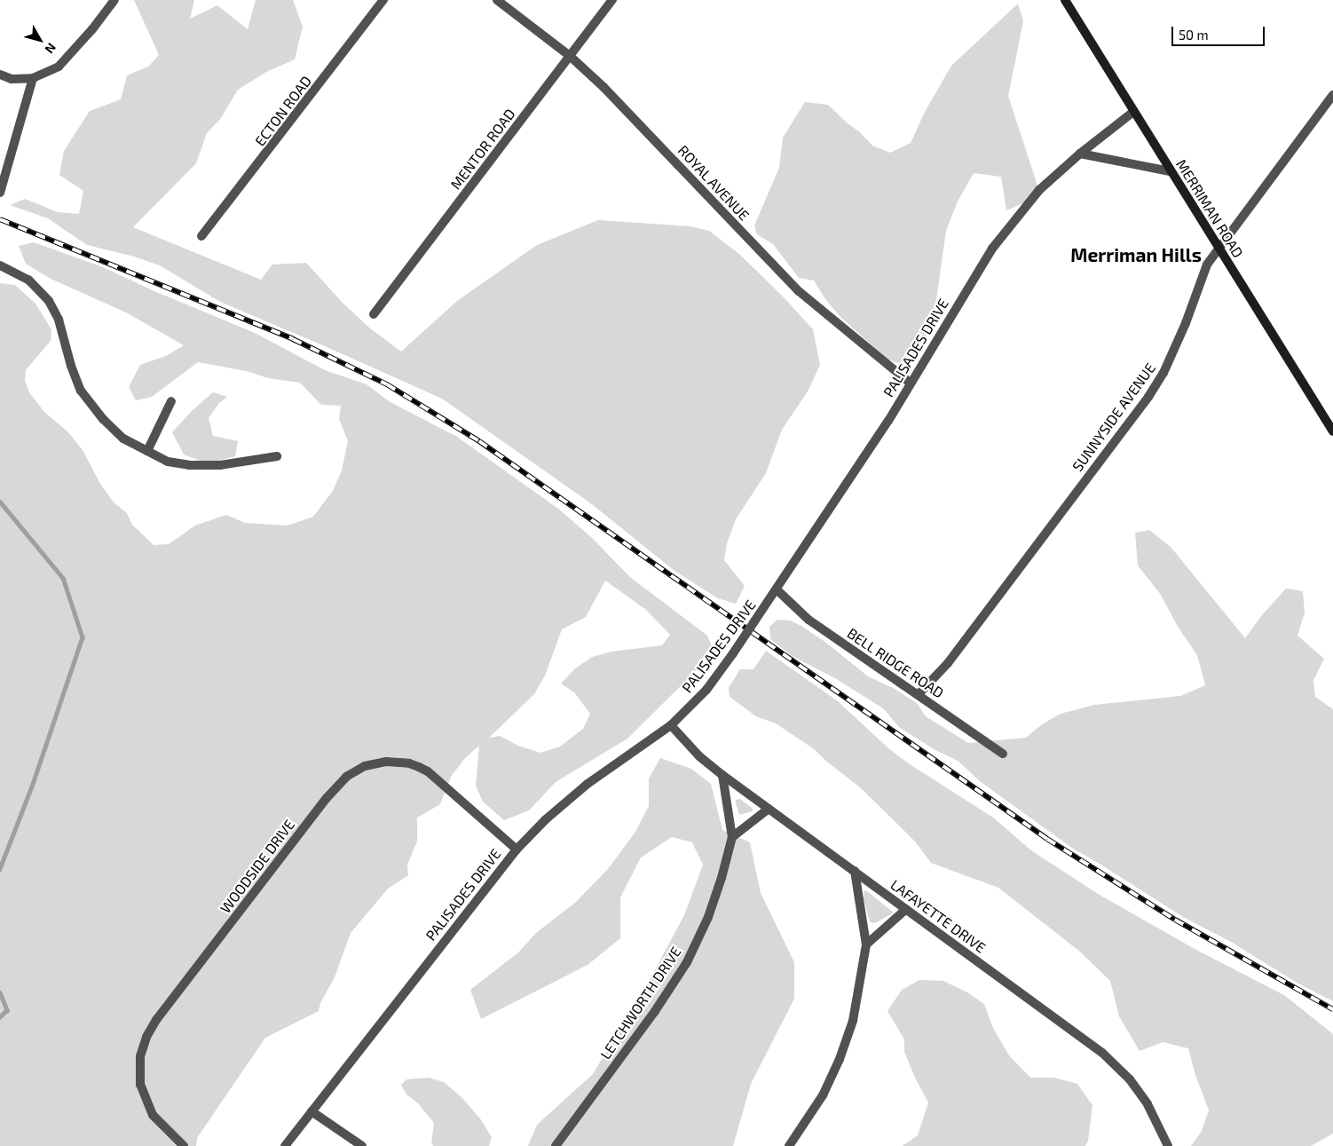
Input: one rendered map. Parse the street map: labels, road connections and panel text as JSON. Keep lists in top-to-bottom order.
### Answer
{
  "streets": {
    "main road": ["MERRIMAN ROAD"],
    "street": [
      "ECTON ROAD",
      "MENTOR ROAD",
      "ROYAL AVENUE",
      "PALISADES DRIVE",
      "SUNNYSIDE AVENUE",
      "BELL RIDGE ROAD",
      "WOODSIDE DRIVE",
      "LAFAYETTE DRIVE",
      "LETCHWORTH DRIVE"
    ]
  },
  "crossings": [
    ["MENTOR ROAD", "ROYAL AVENUE"],
    ["ROYAL AVENUE", "PALISADES DRIVE"],
    ["MERRIMAN ROAD", "PALISADES DRIVE"],
    ["MERRIMAN ROAD", "SUNNYSIDE AVENUE"],
    ["PALISADES DRIVE", "BELL RIDGE ROAD"],
    ["PALISADES DRIVE", "WOODSIDE DRIVE"],
    ["PALISADES DRIVE", "LAFAYETTE DRIVE"],
    ["SUNNYSIDE AVENUE", "BELL RIDGE ROAD"],
    ["LAFAYETTE DRIVE", "LETCHWORTH DRIVE"]
  ],
  "districts": ["Merriman Hills"],
  "scale_bar": "50 m",
  "north": "bottom right"
}
